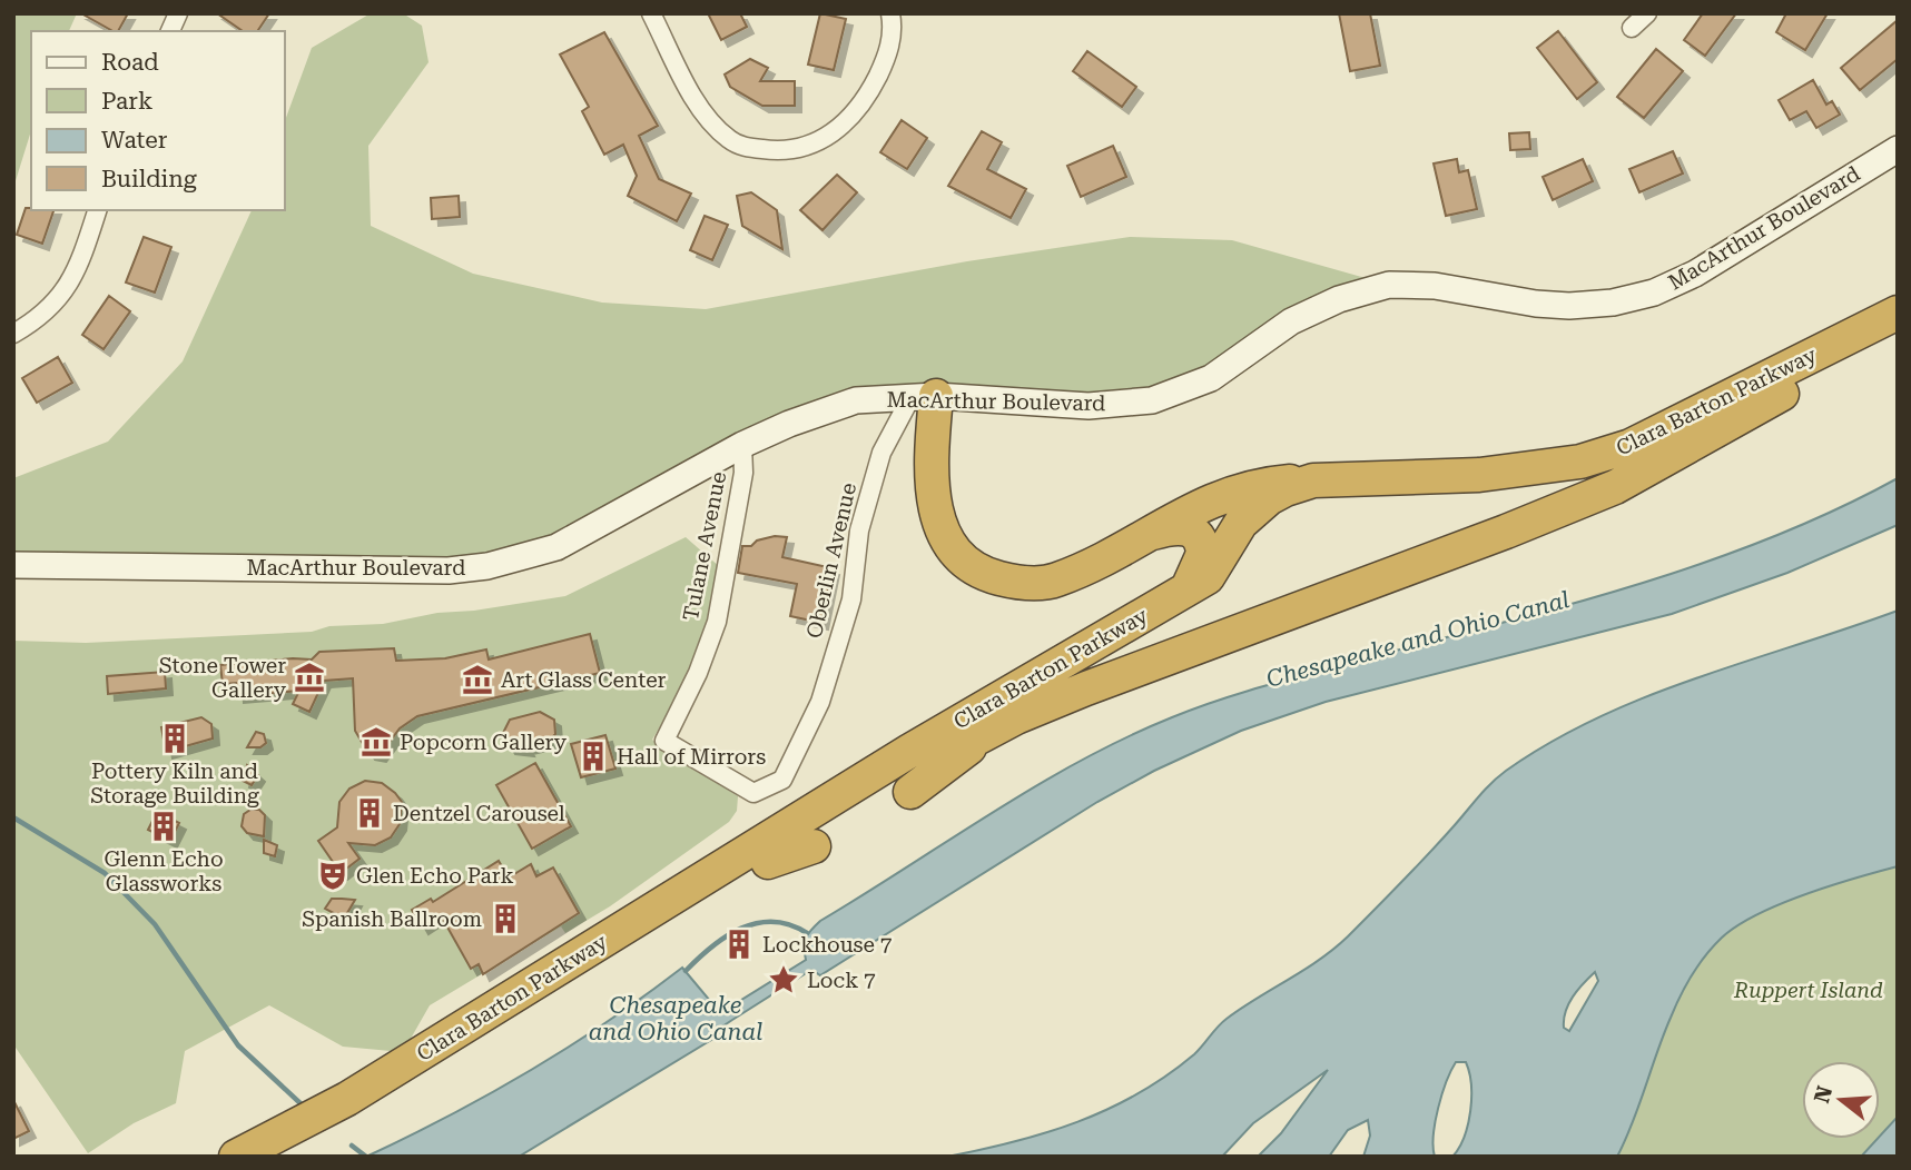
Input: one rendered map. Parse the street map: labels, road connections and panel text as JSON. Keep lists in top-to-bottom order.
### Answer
{
  "streets": {
    "highway": ["Clara Barton Parkway"],
    "main road": ["MacArthur Boulevard"],
    "street": ["Tulane Avenue", "Oberlin Avenue"]
  },
  "crossings": [
    ["MacArthur Boulevard", "Tulane Avenue"],
    ["MacArthur Boulevard", "Oberlin Avenue"],
    ["Tulane Avenue", "Oberlin Avenue"]
  ],
  "water": ["Chesapeake and Ohio Canal"],
  "parks": ["Ruppert Island"],
  "places": {
    "museum": ["Stone Tower Gallery", "Art Glass Center", "Popcorn Gallery"],
    "building": [
      "Pottery Kiln and Storage Building",
      "Hall of Mirrors",
      "Dentzel Carousel",
      "Glenn Echo Glassworks",
      "Spanish Ballroom",
      "Lockhouse 7"
    ],
    "theatre": ["Glen Echo Park"],
    "place": ["Lock 7"]
  },
  "legend": [
    "Road",
    "Park",
    "Water",
    "Building"
  ],
  "north": "left"
}
